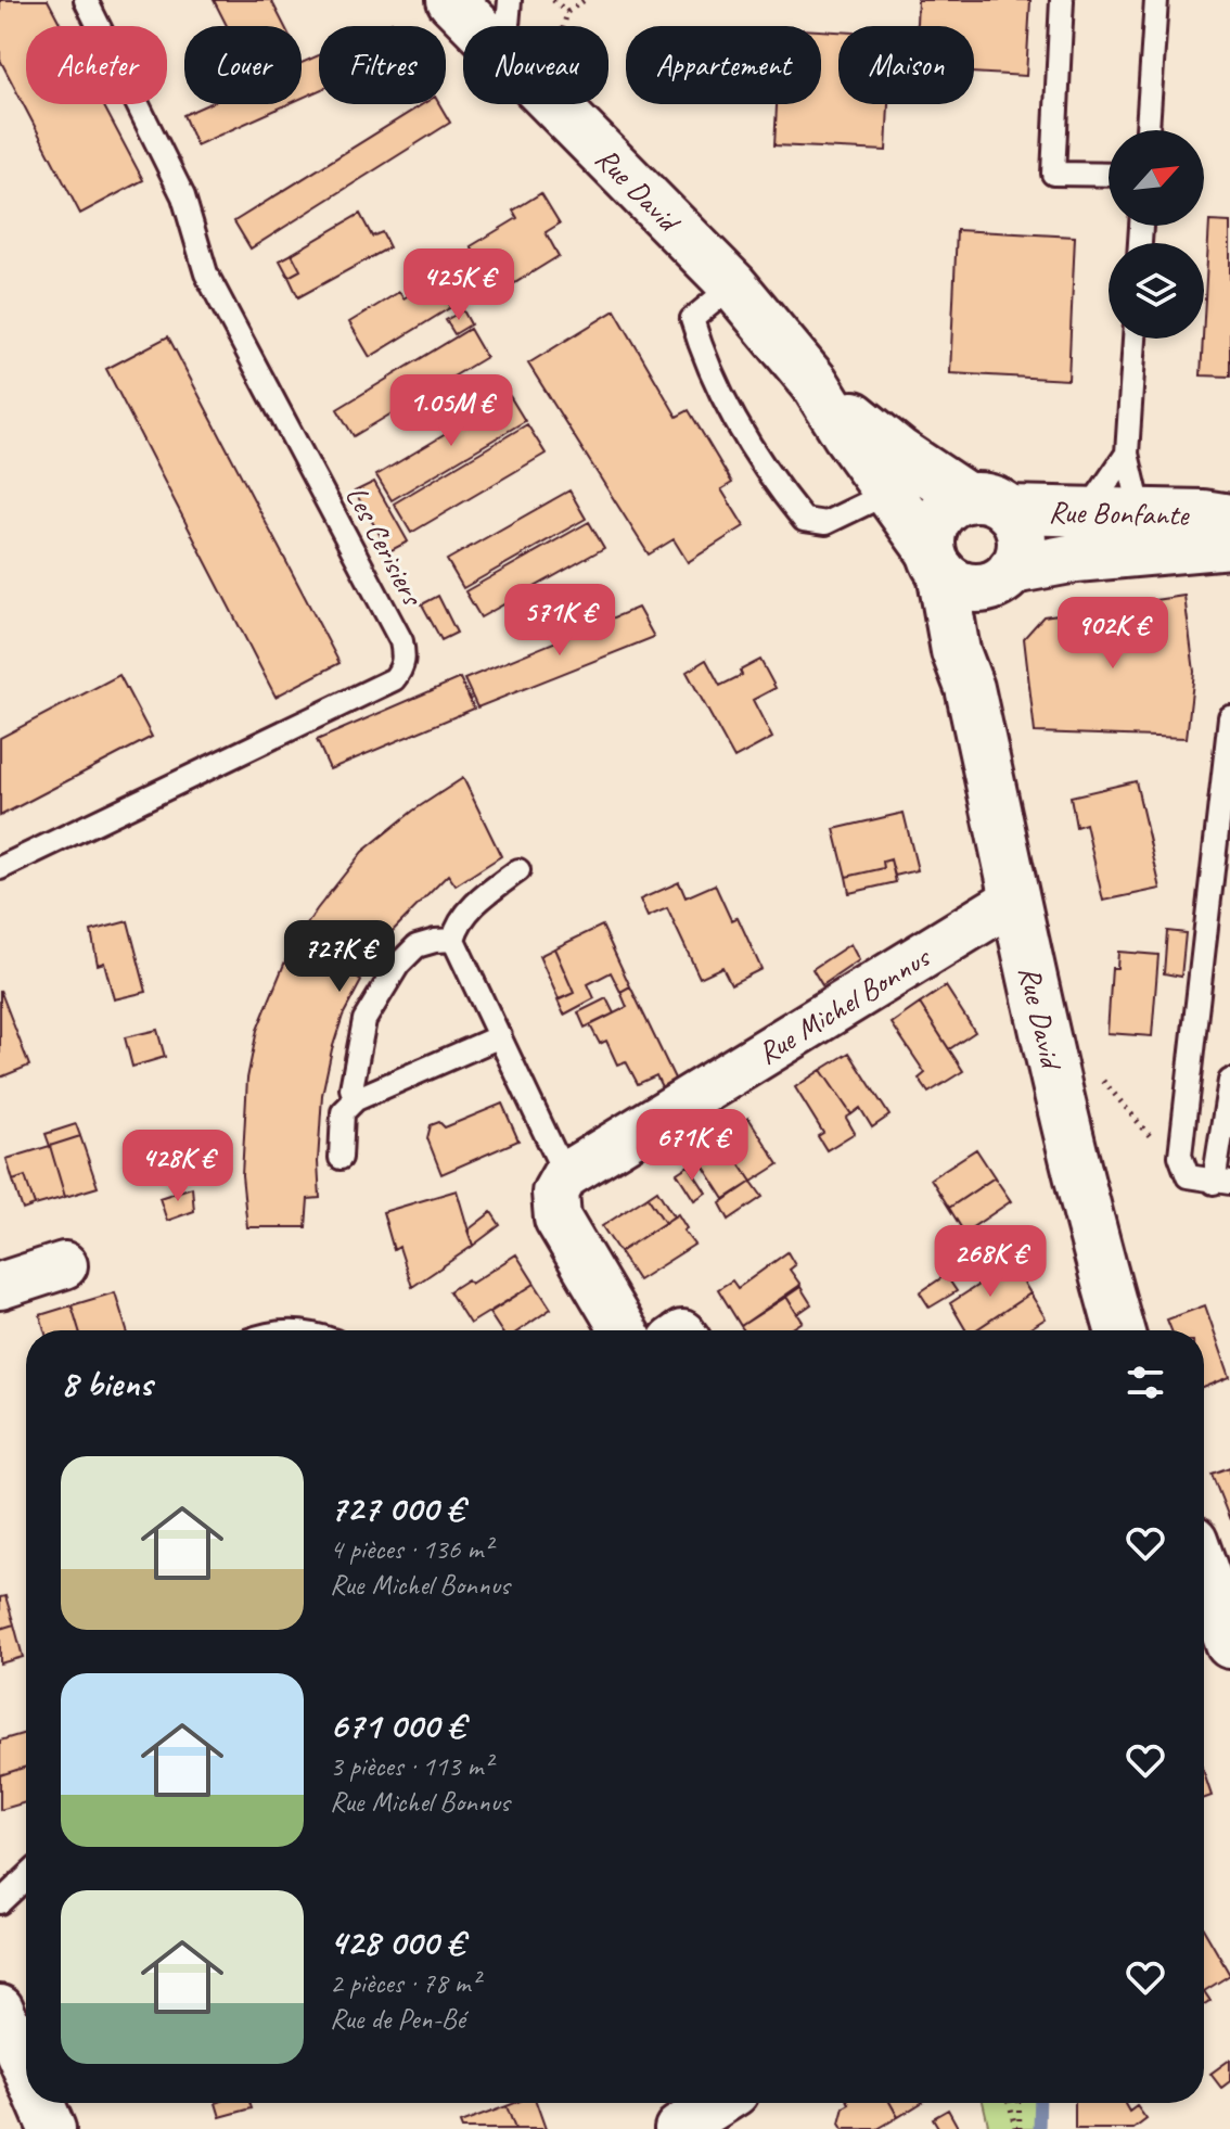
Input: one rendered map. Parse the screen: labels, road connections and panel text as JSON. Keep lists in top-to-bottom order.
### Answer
{
  "streets": {
    "main road": ["Rue David", "Rue Bonfante"],
    "street": ["Rue Michel Bonnus"],
    "lane": ["Les Cerisiers"]
  },
  "crossings": [
    ["Rue David", "Rue Bonfante"],
    ["Rue David", "Rue Michel Bonnus"]
  ],
  "north": "top right",
  "page": {
    "chip": [
      "Acheter",
      "Louer",
      "Filtres",
      "Nouveau",
      "Appartement",
      "Maison"
    ],
    "price": [
      "425K €",
      "1.05M €",
      "571K €",
      "902K €",
      "727K €",
      "671K €",
      "428K €",
      "268K €"
    ],
    "heading": "8 biens",
    "list": [
      {
        "name": "727 000 €",
        "note": "4 pièces · 136 m² · Rue Michel Bonnus"
      },
      {
        "name": "671 000 €",
        "note": "3 pièces · 113 m² · Rue Michel Bonnus"
      },
      {
        "name": "428 000 €",
        "note": "2 pièces · 78 m² · Rue de Pen-Bé"
      }
    ]
  }
}
